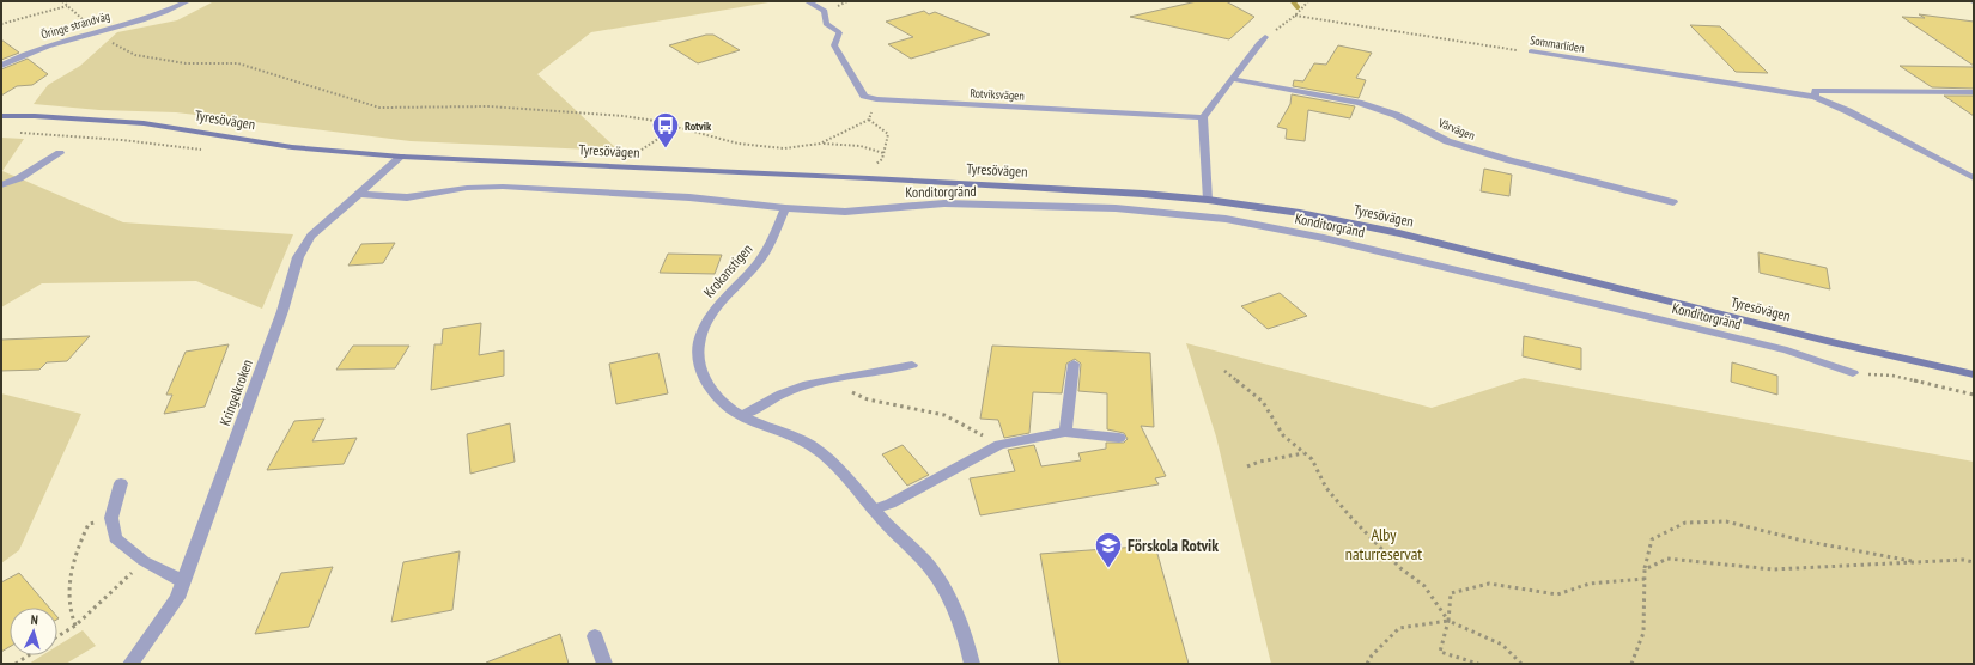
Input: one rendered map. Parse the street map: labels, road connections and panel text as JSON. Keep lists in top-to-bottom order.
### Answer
{
  "streets": {
    "main road": ["Tyresövägen"],
    "street": [
      "Öringe strandväg",
      "Sommarliden",
      "Rotviksvägen",
      "Vårvägen",
      "Konditorgränd",
      "Krokanstigen",
      "Kringelkroken"
    ]
  },
  "crossings": [
    ["Tyresövägen", "Kringelkroken"],
    ["Konditorgränd", "Krokanstigen"]
  ],
  "parks": ["Alby naturreservat"],
  "places": {
    "bus stop": ["Rotvik"],
    "school or university": ["Förskola Rotvik"]
  },
  "north": "top"
}
